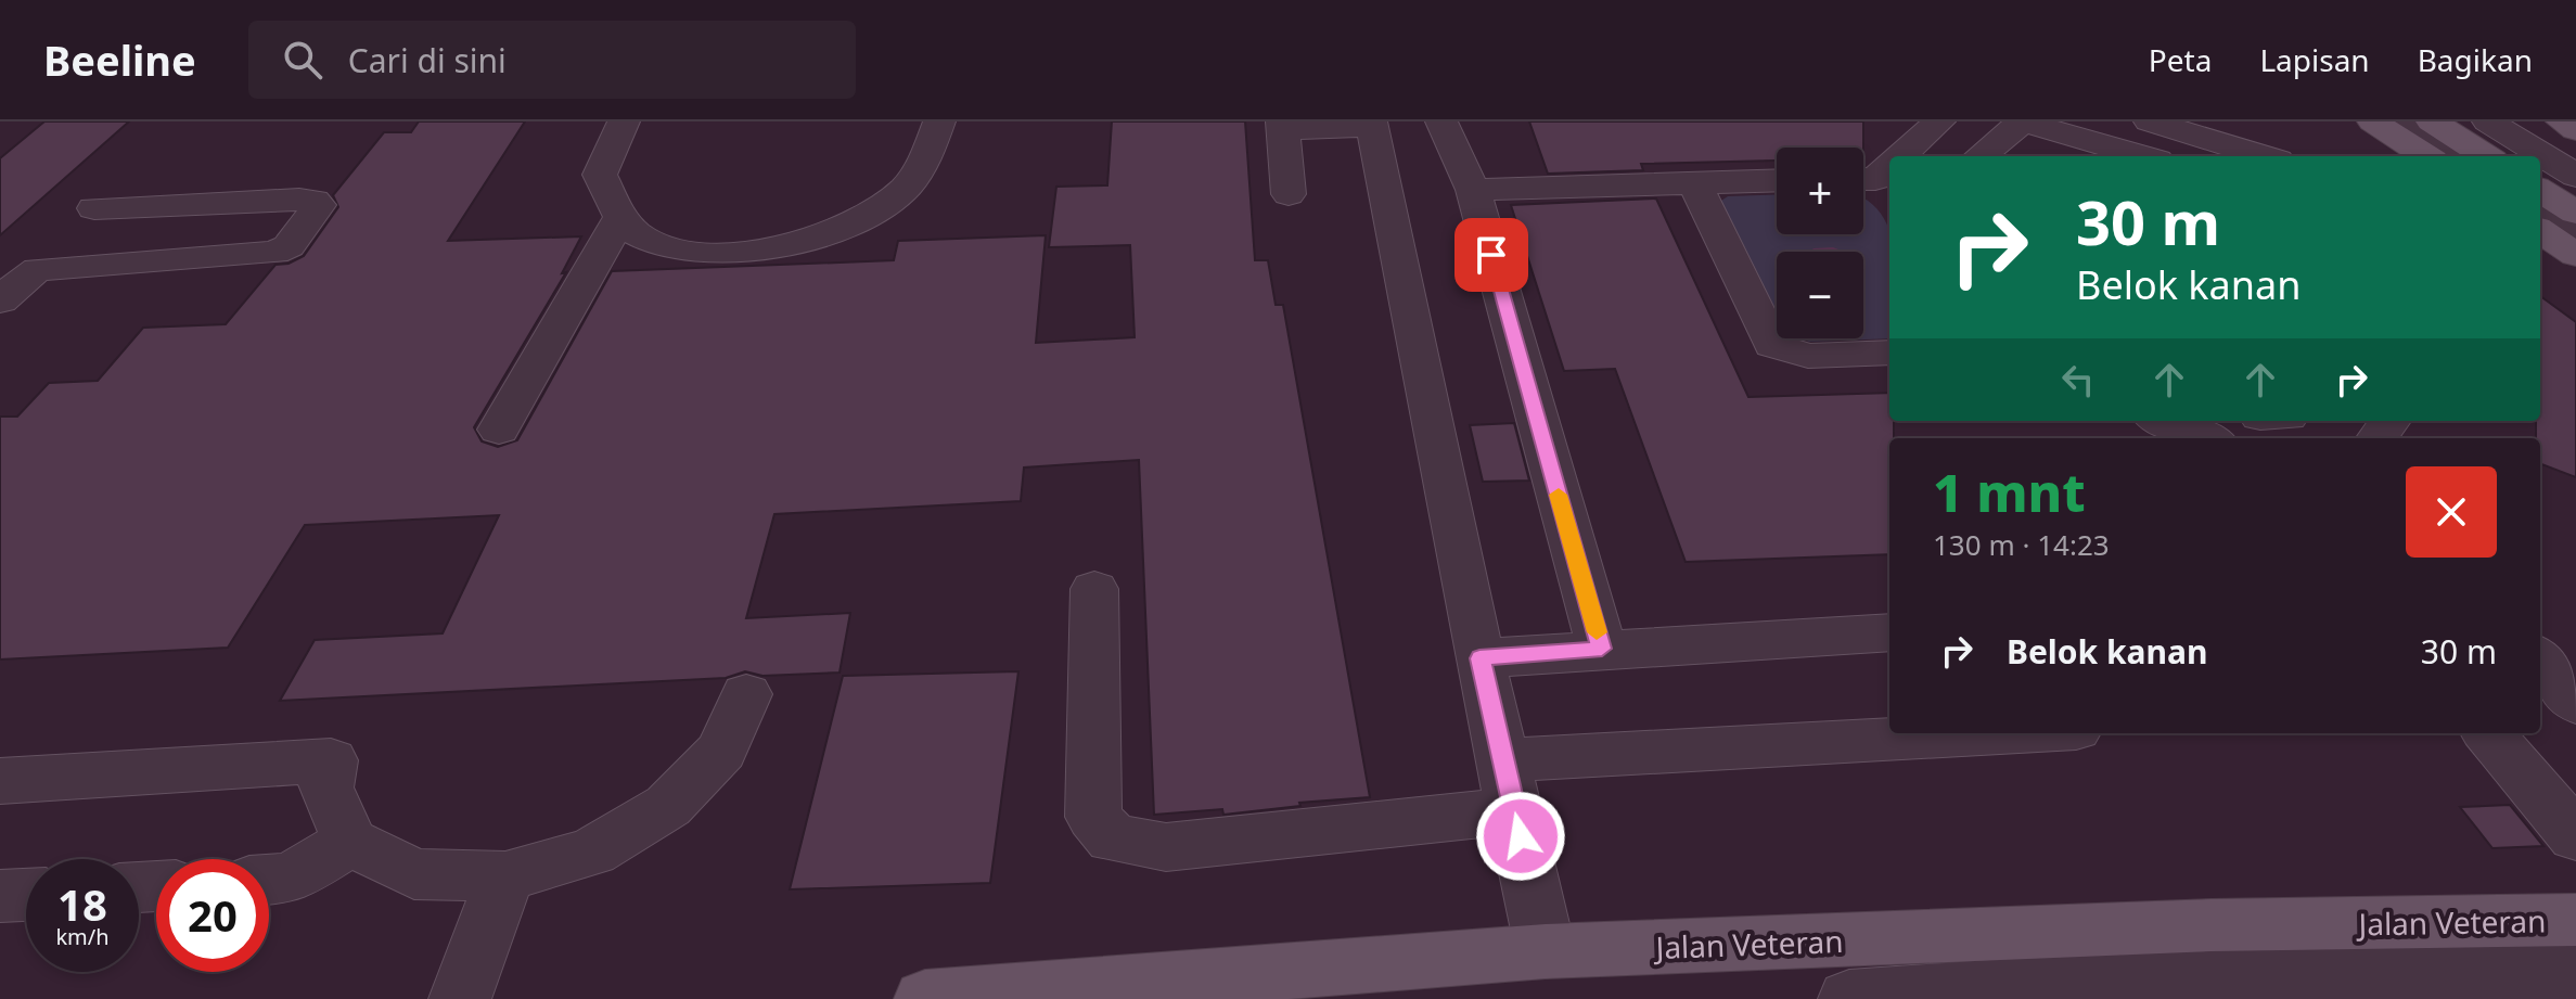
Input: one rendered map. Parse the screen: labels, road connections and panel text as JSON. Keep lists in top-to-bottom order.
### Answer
{
  "streets": {
    "main road": ["Jalan Veteran"]
  },
  "page": {
    "header": "Beeline",
    "search": "Cari di sini",
    "nav": ["Peta", "Lapisan", "Bagikan"],
    "map_buttons": ["+", "−"],
    "turn": ["30 m", "Belok kanan"],
    "heading": ["1 mnt", "130 m · 14:23"],
    "list": [
      {
        "name": "Belok kanan",
        "value": "30 m"
      }
    ],
    "speed": "18 km/h",
    "limit": "20"
  }
}
